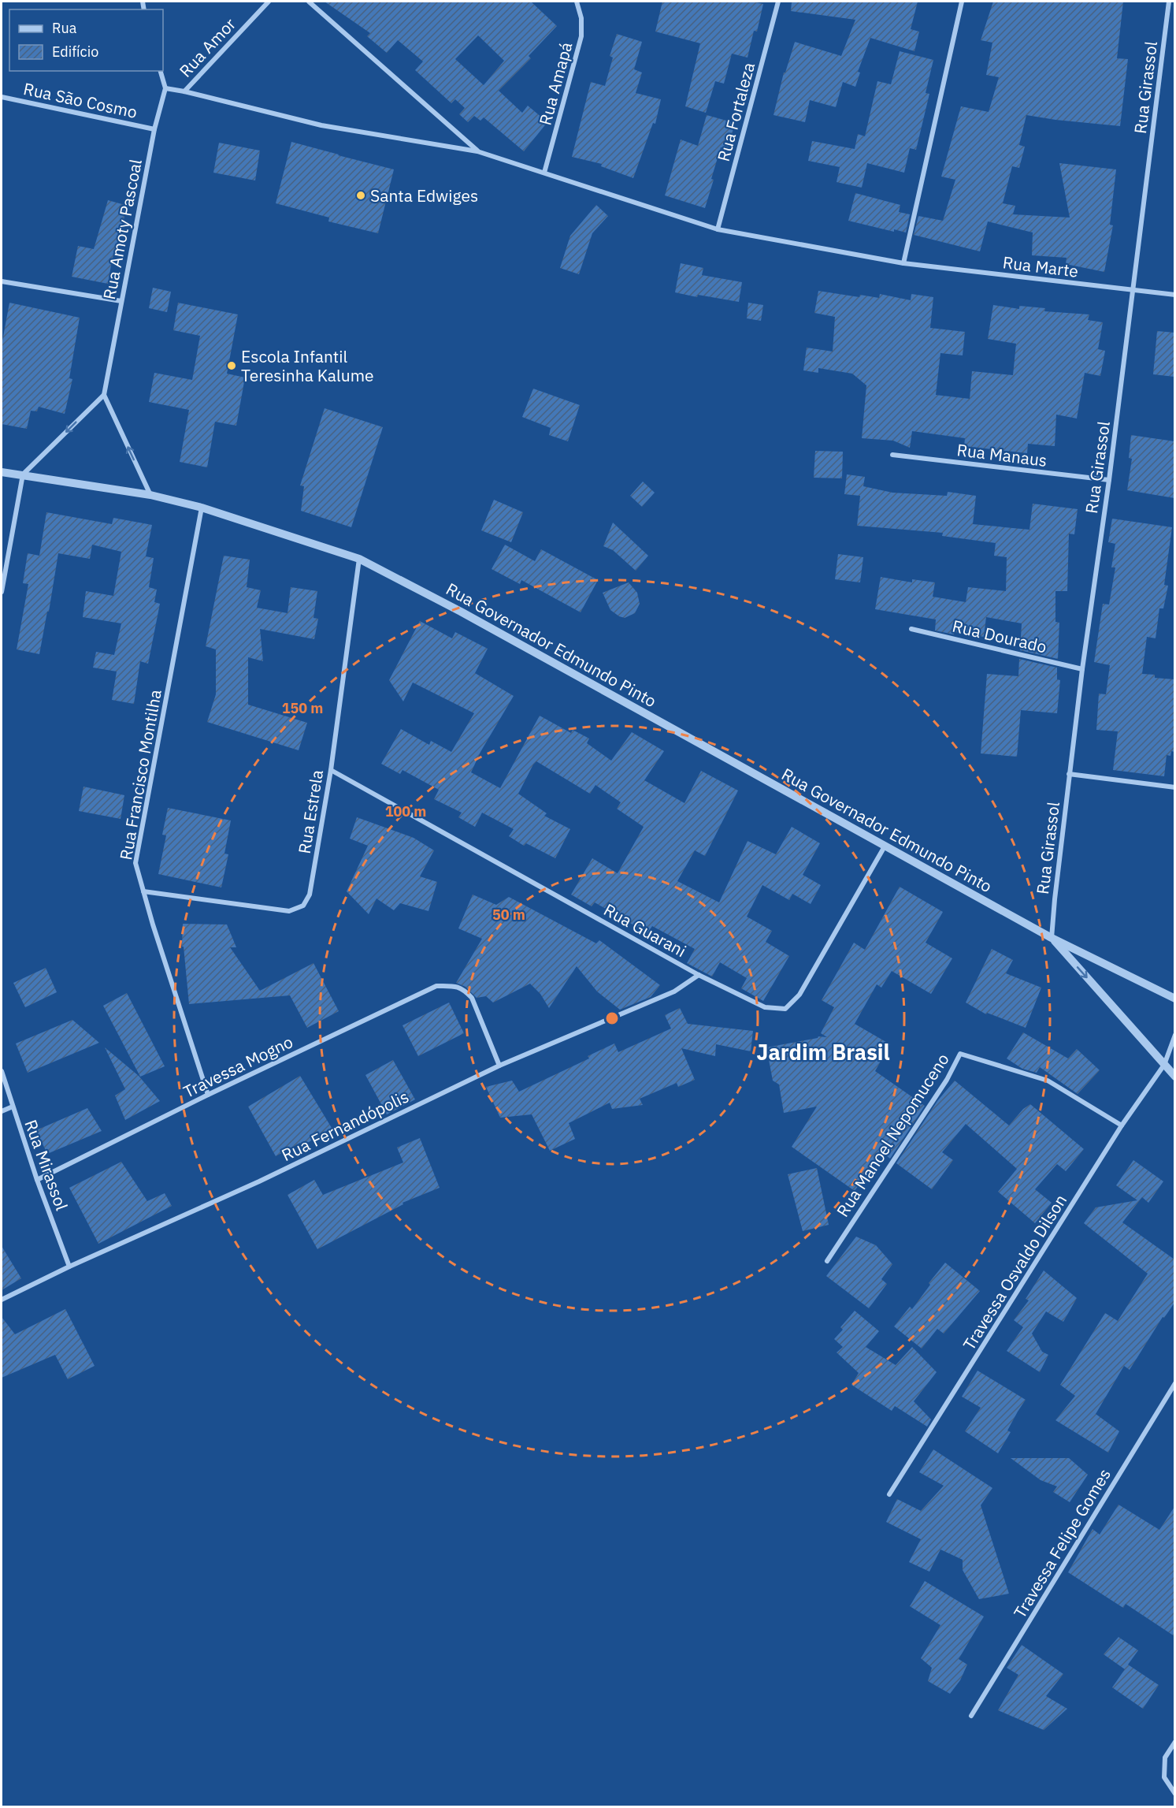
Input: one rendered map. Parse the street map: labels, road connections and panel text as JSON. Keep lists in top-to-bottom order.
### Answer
{
  "streets": {
    "street": [
      "Rua Amor",
      "Rua Amapá",
      "Rua Girassol",
      "Rua São Cosmo",
      "Rua Fortaleza",
      "Rua Amoty Pascoal",
      "Rua Marte",
      "Rua Manaus",
      "Rua Dourado",
      "Rua Governador Edmundo Pinto",
      "Rua Francisco Montilha",
      "Rua Estrela",
      "Rua Guarani",
      "Travessa Mogno",
      "Rua Fernandópolis",
      "Rua Manoel Nepomuceno",
      "Rua Mirassol",
      "Travessa Osvaldo Dilson",
      "Travessa Felipe Gomes"
    ]
  },
  "crossings": [
    ["Rua Amor", "Rua Marte"],
    ["Rua Amapá", "Rua Marte"],
    ["Rua Girassol", "Rua Marte"],
    ["Rua Girassol", "Rua Manaus"],
    ["Rua Girassol", "Rua Dourado"],
    ["Rua Girassol", "Rua Governador Edmundo Pinto"],
    ["Rua São Cosmo", "Rua Amoty Pascoal"],
    ["Rua Fortaleza", "Rua Marte"],
    ["Rua Amoty Pascoal", "Rua Marte"],
    ["Rua Governador Edmundo Pinto", "Rua Francisco Montilha"],
    ["Rua Governador Edmundo Pinto", "Rua Estrela"],
    ["Rua Governador Edmundo Pinto", "Rua Guarani"],
    ["Rua Francisco Montilha", "Rua Estrela"],
    ["Rua Francisco Montilha", "Travessa Mogno"],
    ["Rua Estrela", "Rua Guarani"],
    ["Rua Guarani", "Rua Fernandópolis"],
    ["Travessa Mogno", "Rua Fernandópolis"],
    ["Travessa Mogno", "Rua Mirassol"],
    ["Rua Fernandópolis", "Rua Mirassol"],
    ["Rua Manoel Nepomuceno", "Travessa Osvaldo Dilson"]
  ],
  "districts": ["Jardim Brasil"],
  "places": ["Santa Edwiges", "Escola Infantil Teresinha Kalume"],
  "legend": ["Rua", "Edifício"],
  "rings": ["150 m", "100 m", "50 m"]
}
